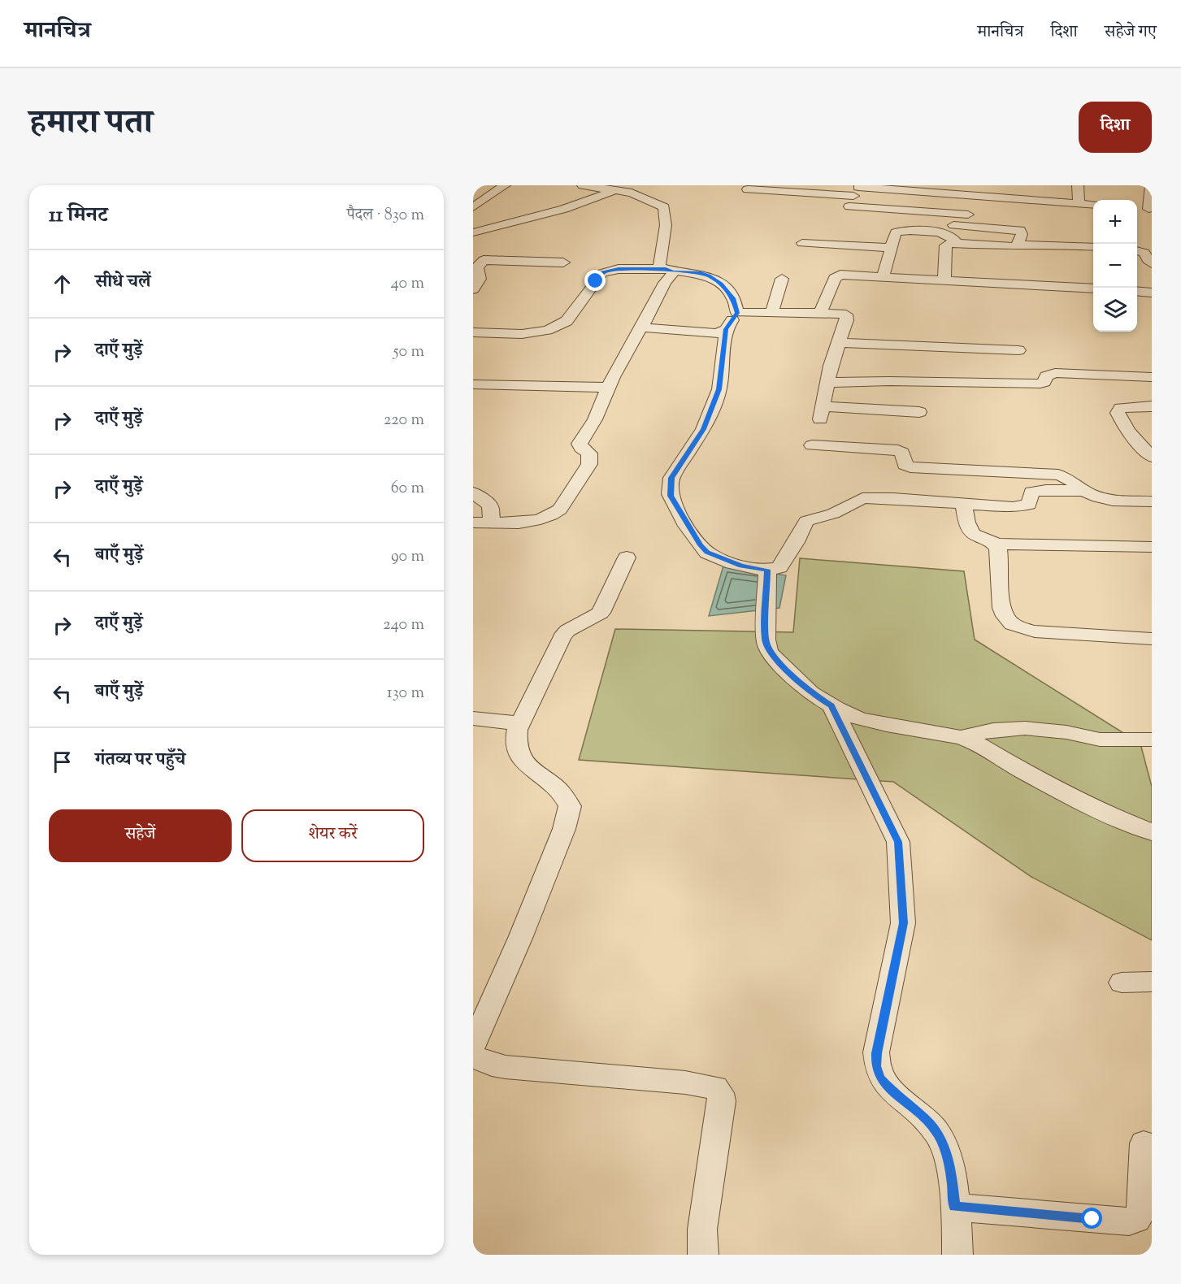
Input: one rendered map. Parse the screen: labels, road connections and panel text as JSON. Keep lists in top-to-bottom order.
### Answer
{
  "page": {
    "header": "मानचित्र",
    "nav": ["मानचित्र", "दिशा", "सहेजे गए"],
    "title": "हमारा पता",
    "buttons": [
      "दिशा",
      ["सहेजें", "शेयर करें"]
    ],
    "heading": ["11 मिनट", "पैदल · 830 m"],
    "map_buttons": ["+", "−"],
    "list": [
      ["सीधे चलें", "40 m"],
      ["दाएँ मुड़ें", "50 m"],
      ["दाएँ मुड़ें", "220 m"],
      ["दाएँ मुड़ें", "60 m"],
      ["बाएँ मुड़ें", "90 m"],
      ["दाएँ मुड़ें", "240 m"],
      ["बाएँ मुड़ें", "130 m"],
      "गंतव्य पर पहुँचे"
    ]
  }
}
